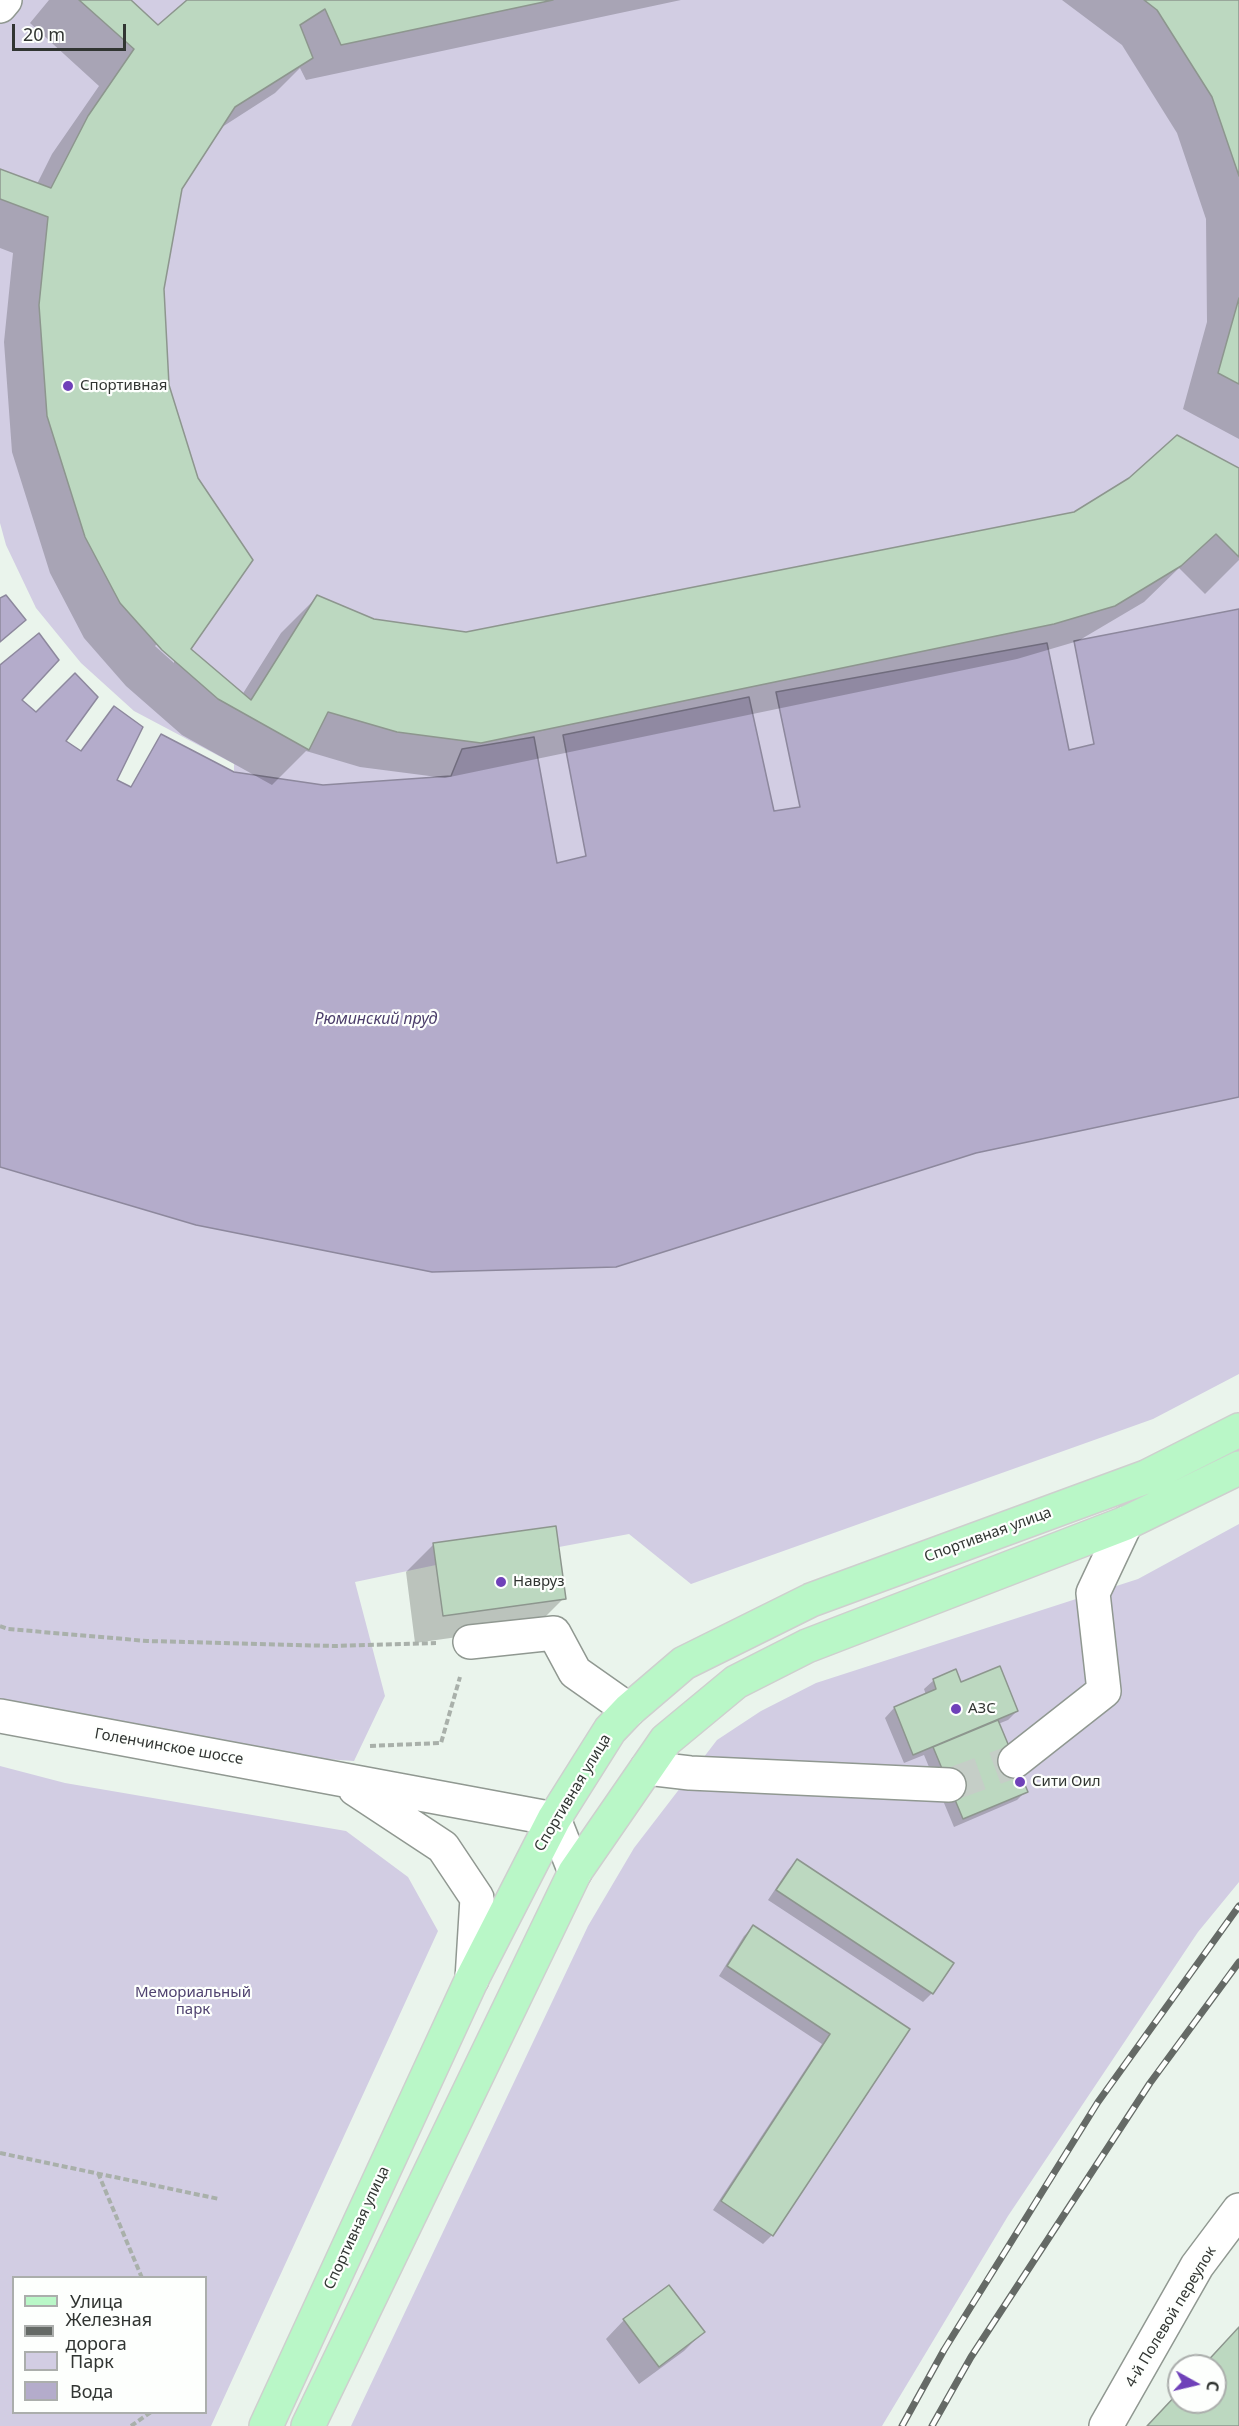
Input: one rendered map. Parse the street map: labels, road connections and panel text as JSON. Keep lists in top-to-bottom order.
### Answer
{
  "streets": {
    "main road": ["Спортивная улица"],
    "street": ["Голенчинское шоссе", "4-й Полевой переулок"]
  },
  "crossings": [
    ["Спортивная улица", "Голенчинское шоссе"]
  ],
  "water": ["Рюминский пруд"],
  "parks": ["Мемориальный парк"],
  "places": [
    "Спортивная",
    "Навруз",
    "АЗС",
    "Сити Оил"
  ],
  "legend": [
    "Улица",
    "Железная дорога",
    "Парк",
    "Вода"
  ],
  "scale_bar": "20 m",
  "north": "right"
}
